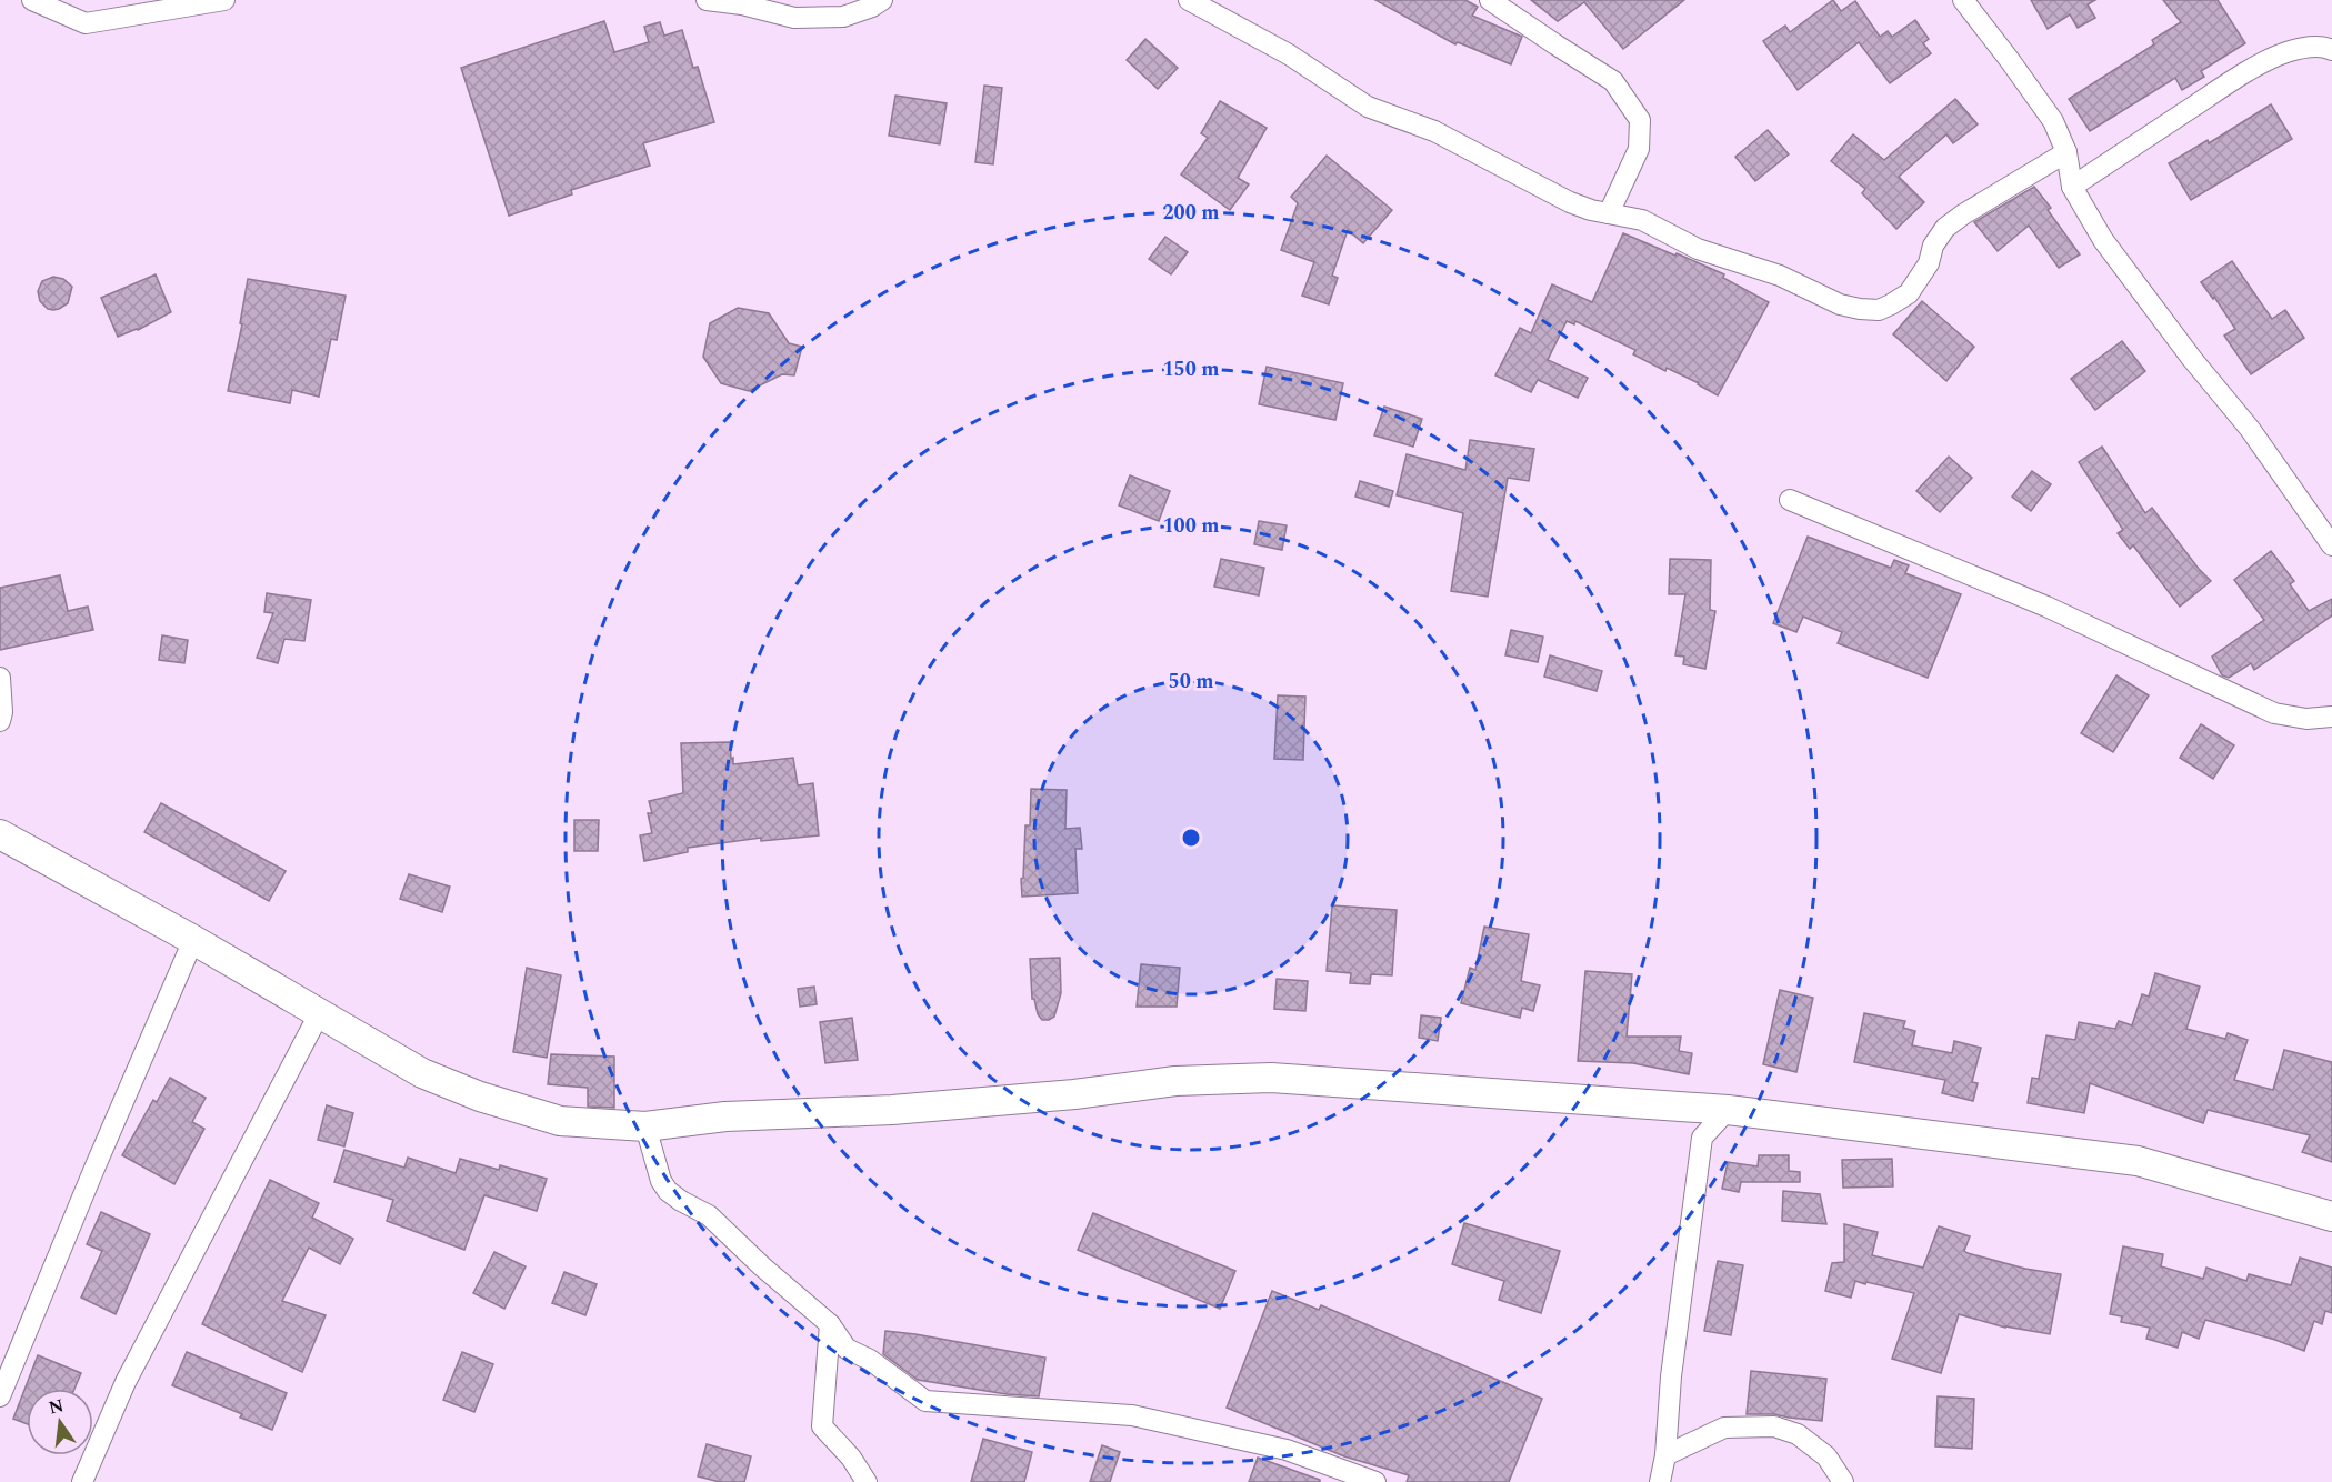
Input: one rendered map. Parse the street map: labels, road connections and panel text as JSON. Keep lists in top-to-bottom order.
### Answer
{
  "north": "top",
  "rings": [
    "200 m",
    "150 m",
    "100 m",
    "50 m"
  ]
}
